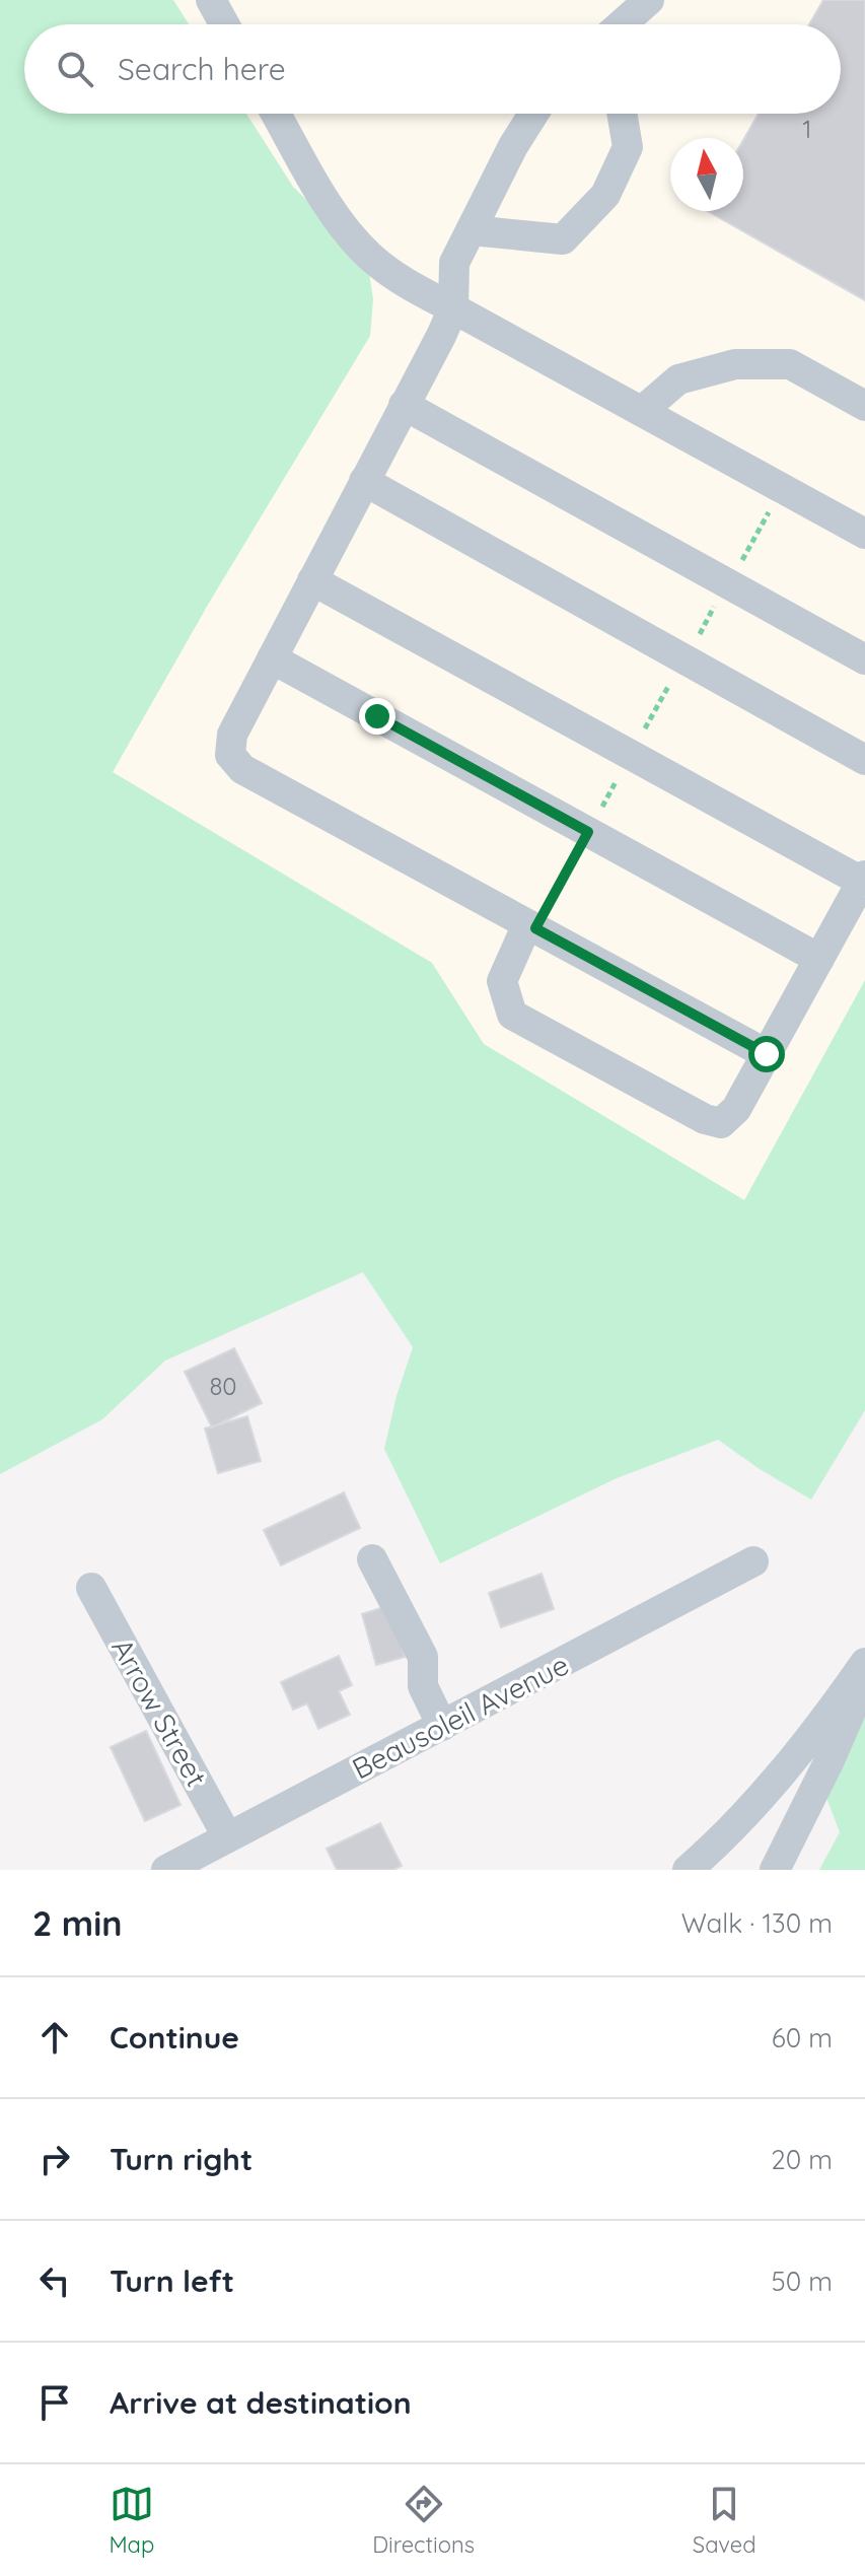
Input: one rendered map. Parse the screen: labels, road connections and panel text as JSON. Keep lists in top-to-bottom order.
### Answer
{
  "streets": {
    "street": ["Arrow Street", "Beausoleil Avenue"]
  },
  "crossings": [
    ["Arrow Street", "Beausoleil Avenue"]
  ],
  "house_numbers": ["1", "80"],
  "north": "top",
  "page": {
    "search": "Search here",
    "heading": ["2 min", "Walk · 130 m"],
    "list": [
      ["Continue", "60 m"],
      ["Turn right", "20 m"],
      ["Turn left", "50 m"],
      "Arrive at destination"
    ],
    "nav": ["Map", "Directions", "Saved"]
  }
}
